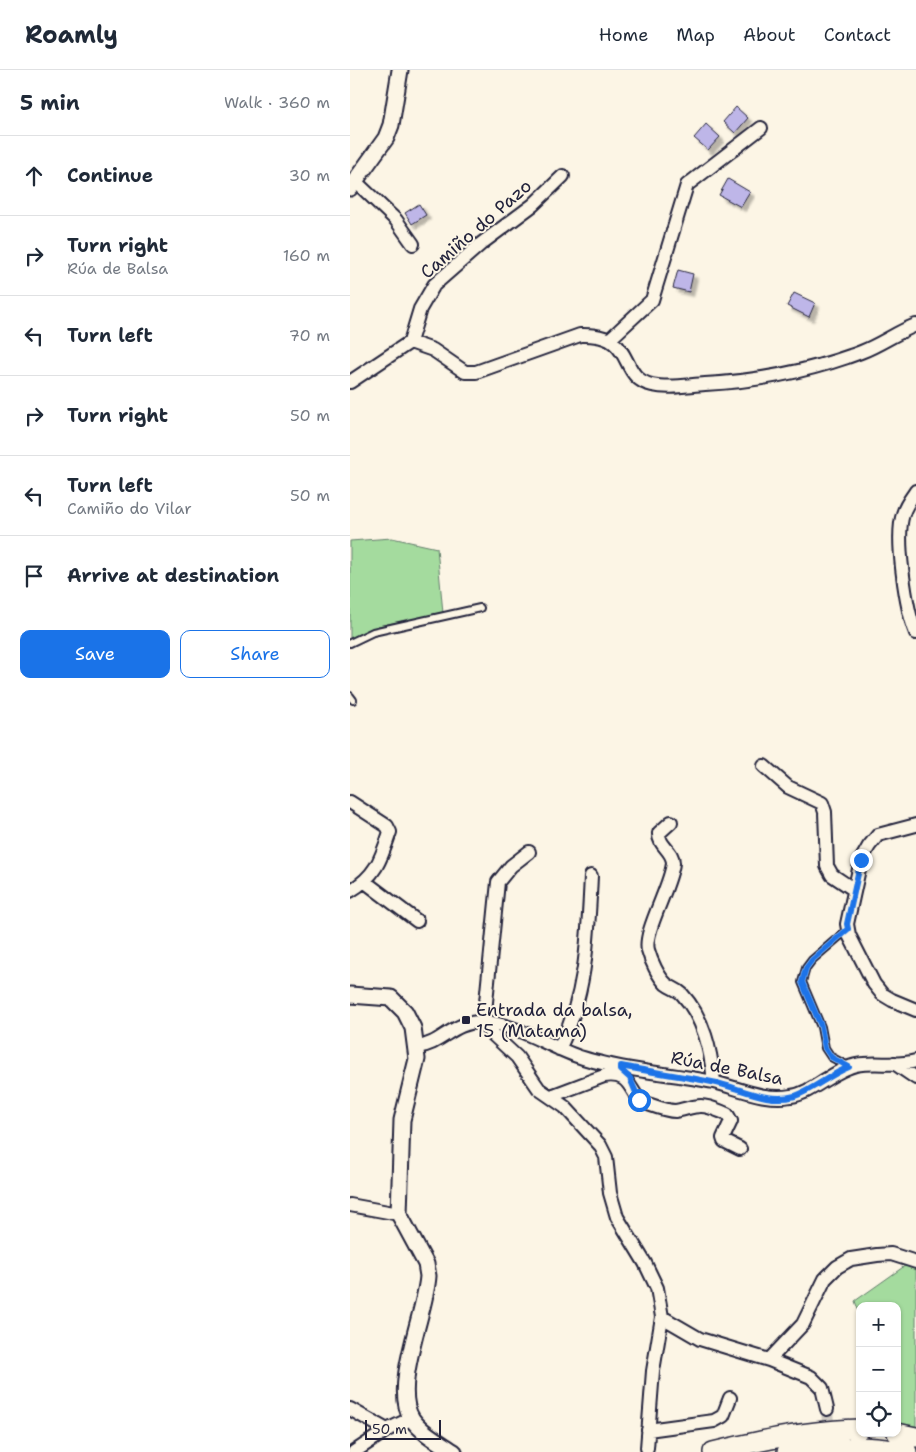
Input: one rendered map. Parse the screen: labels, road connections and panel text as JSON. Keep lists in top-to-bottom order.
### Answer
{
  "streets": {
    "street": ["Camiño do Pazo", "Rúa de Balsa"]
  },
  "places": {
    "transit": ["Entrada da balsa, 15 (Matama)"]
  },
  "scale_bar": "50 m",
  "page": {
    "header": "Roamly",
    "nav": [
      "Home",
      "Map",
      "About",
      "Contact"
    ],
    "heading": ["5 min", "Walk · 360 m"],
    "list": [
      ["Continue", "30 m"],
      ["Turn right", "Rúa de Balsa", "160 m"],
      ["Turn left", "70 m"],
      ["Turn right", "50 m"],
      ["Turn left", "Camiño do Vilar", "50 m"],
      "Arrive at destination"
    ],
    "buttons": ["Save", "Share"],
    "map_buttons": ["+", "−"],
    "scale": "50 m"
  }
}
